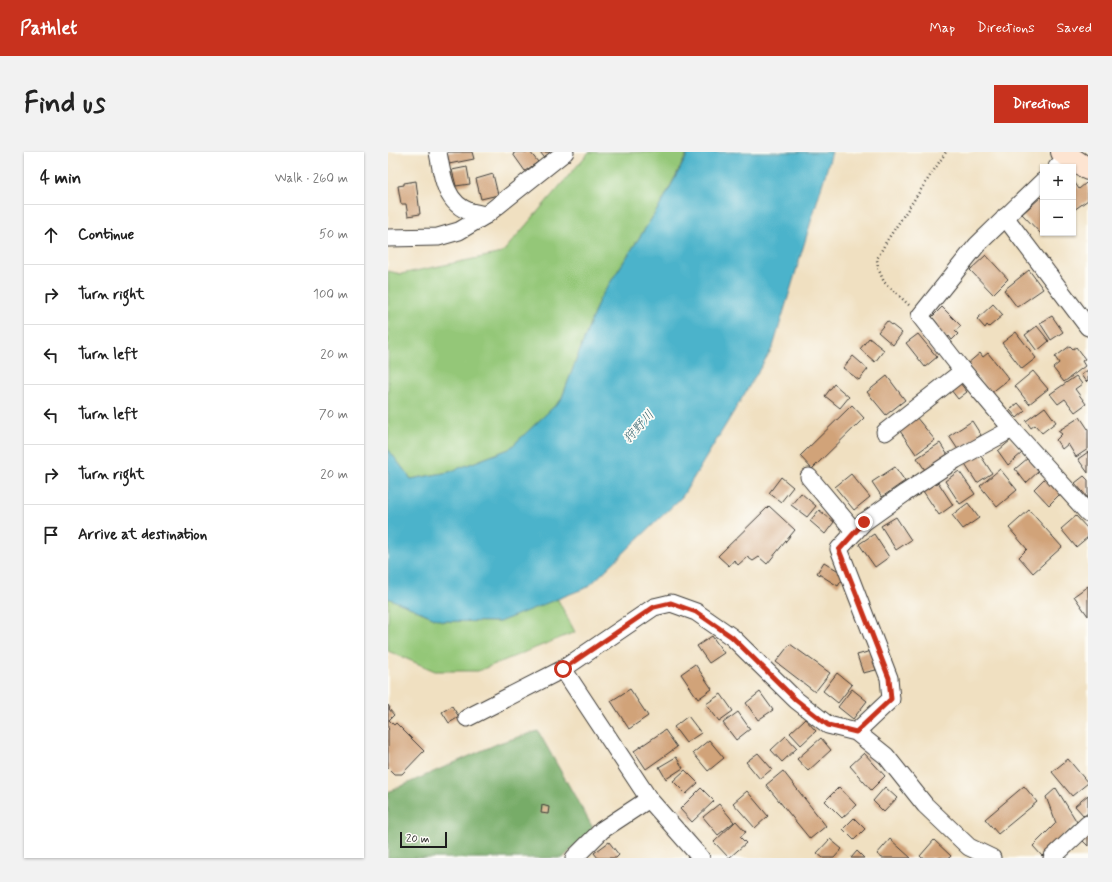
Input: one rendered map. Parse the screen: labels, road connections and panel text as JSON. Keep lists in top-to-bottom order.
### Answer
{
  "water": ["狩野川"],
  "scale_bar": "20 m",
  "page": {
    "header": "Pathlet",
    "nav": ["Map", "Directions", "Saved"],
    "buttons": "Directions",
    "title": "Find us",
    "heading": ["4 min", "Walk · 260 m"],
    "map_buttons": ["+", "−"],
    "list": [
      ["Continue", "50 m"],
      ["Turn right", "100 m"],
      ["Turn left", "20 m"],
      ["Turn left", "70 m"],
      ["Turn right", "20 m"],
      "Arrive at destination"
    ],
    "scale": "20 m"
  }
}
